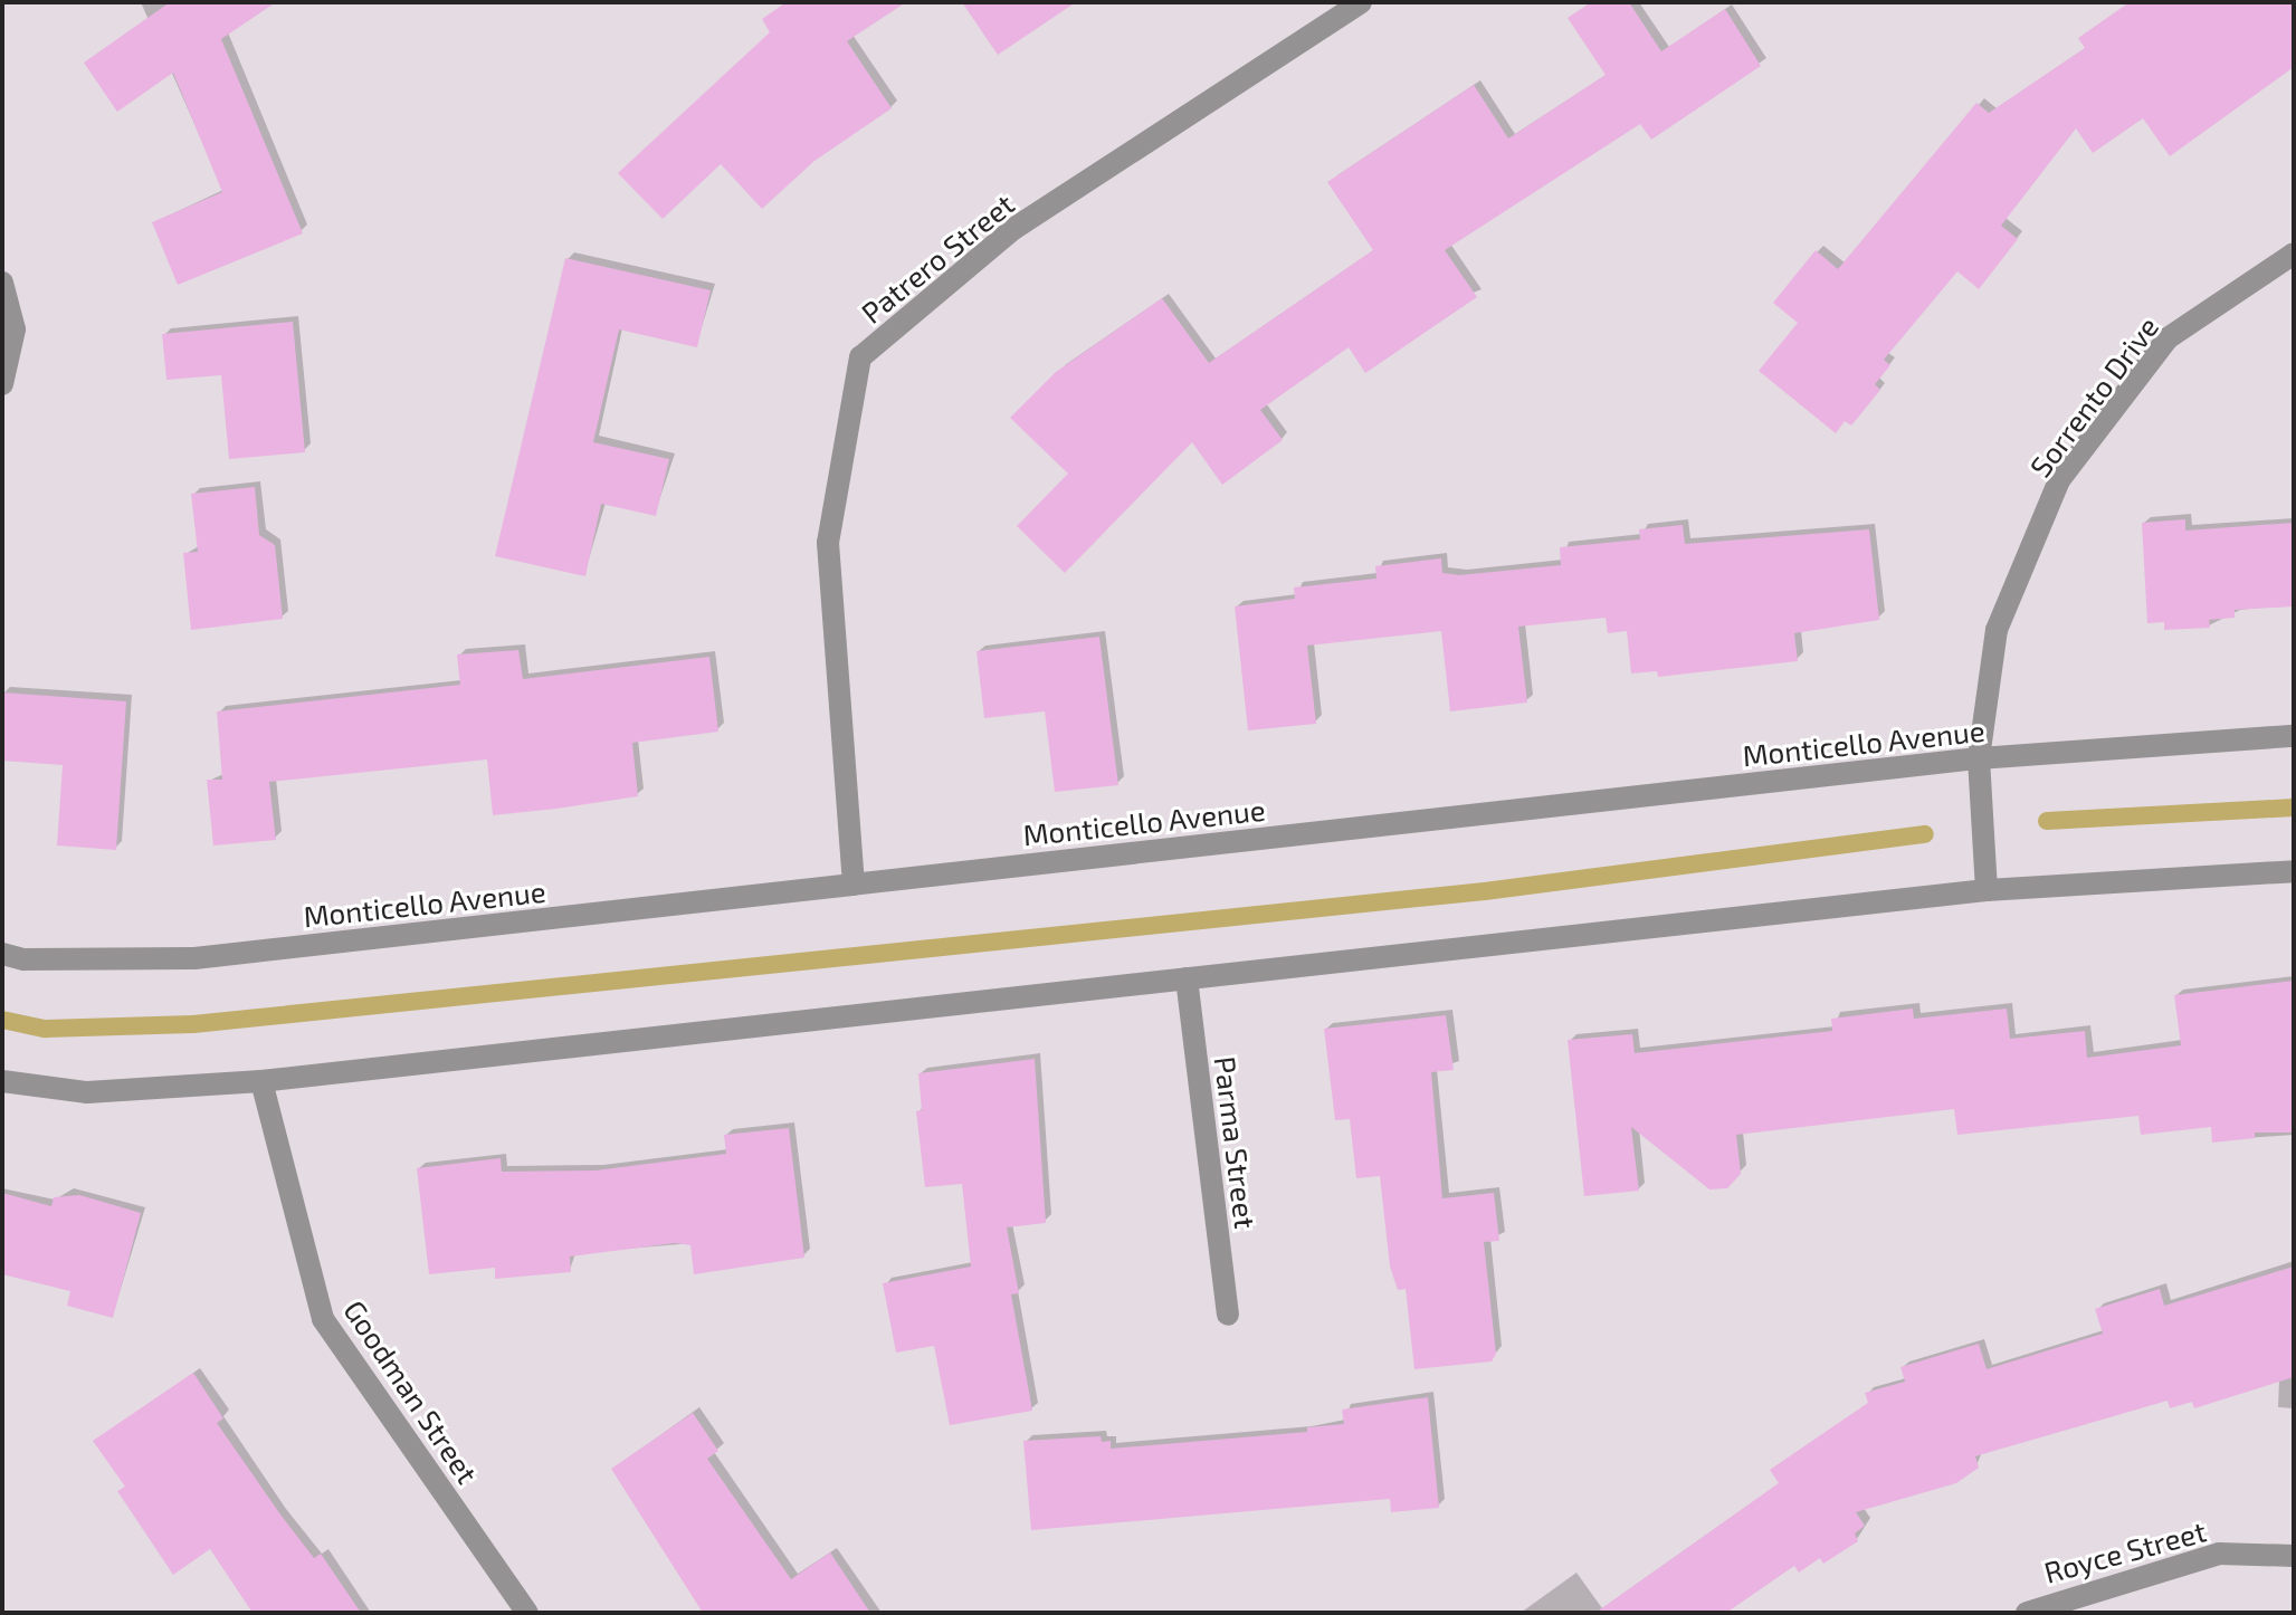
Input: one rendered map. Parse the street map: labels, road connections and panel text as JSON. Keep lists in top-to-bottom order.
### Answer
{
  "streets": {
    "street": [
      "Patrero Street",
      "Sorrento Drive",
      "Monticello Avenue",
      "Parma Street",
      "Goodman Street",
      "Royce Street"
    ]
  },
  "crossings": [
    ["Patrero Street", "Monticello Avenue"],
    ["Sorrento Drive", "Monticello Avenue"]
  ]
}
